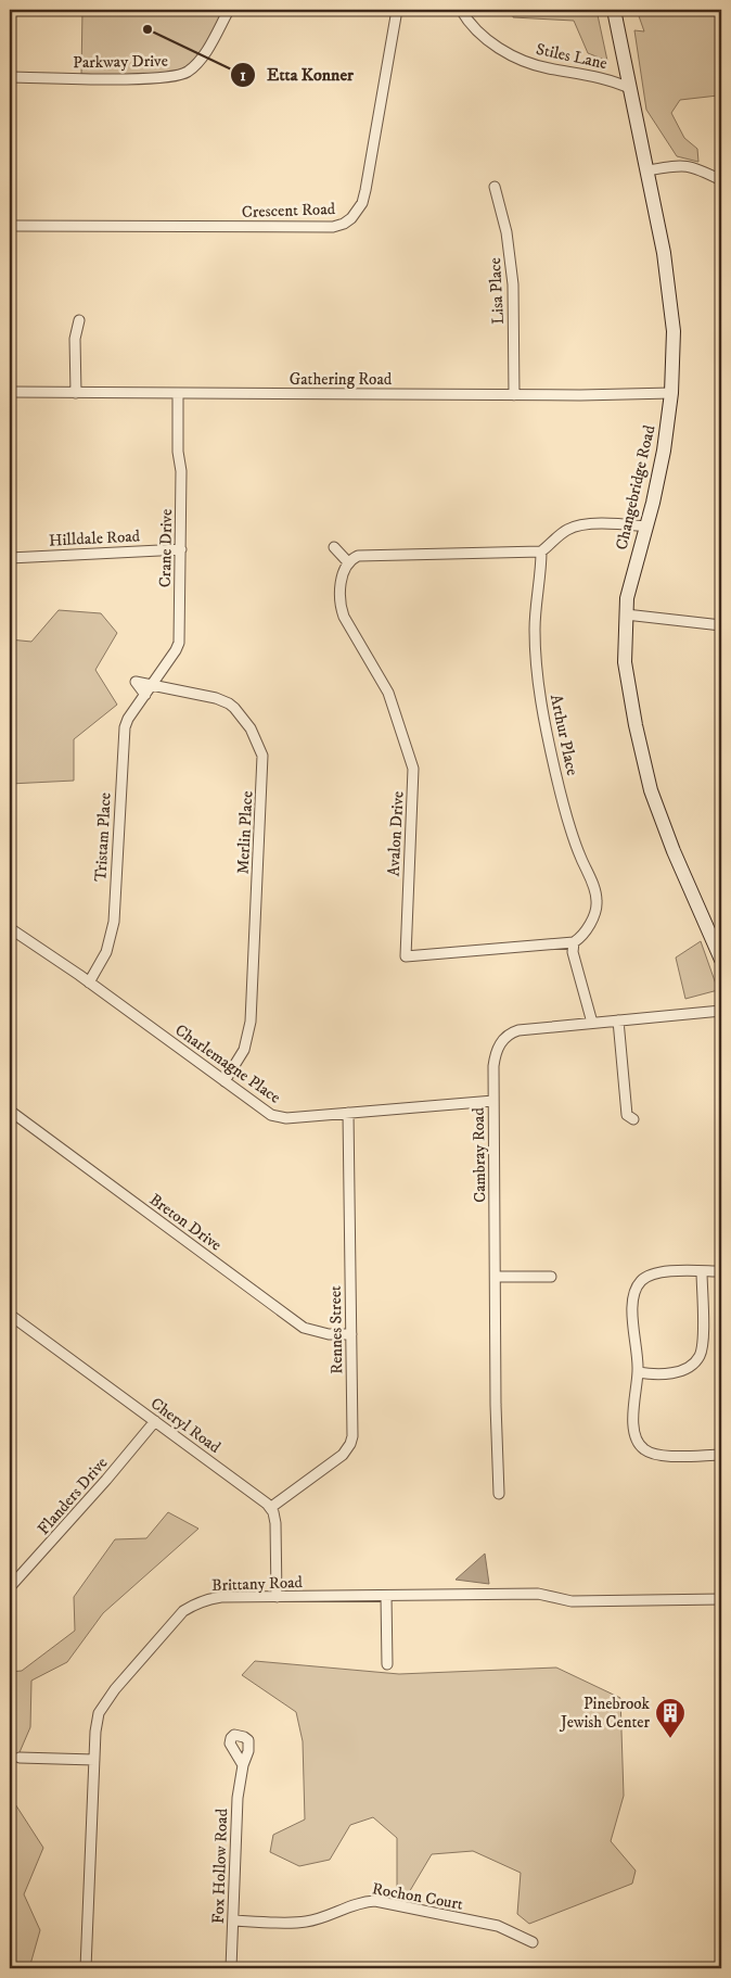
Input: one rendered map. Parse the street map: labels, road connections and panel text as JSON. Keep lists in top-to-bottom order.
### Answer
{
  "streets": {
    "main road": ["Changebridge Road"],
    "street": [
      "Stiles Lane",
      "Parkway Drive",
      "Crescent Road",
      "Lisa Place",
      "Gathering Road",
      "Hilldale Road",
      "Crane Drive",
      "Arthur Place",
      "Merlin Place",
      "Avalon Drive",
      "Tristam Place",
      "Charlemagne Place",
      "Cambray Road",
      "Breton Drive",
      "Rennes Street",
      "Cheryl Road",
      "Flanders Drive",
      "Brittany Road",
      "Fox Hollow Road",
      "Rochon Court"
    ]
  },
  "crossings": [
    ["Stiles Lane", "Changebridge Road"],
    ["Lisa Place", "Gathering Road"],
    ["Gathering Road", "Changebridge Road"],
    ["Gathering Road", "Crane Drive"],
    ["Hilldale Road", "Crane Drive"],
    ["Crane Drive", "Merlin Place"],
    ["Crane Drive", "Tristam Place"],
    ["Arthur Place", "Avalon Drive"],
    ["Merlin Place", "Charlemagne Place"],
    ["Tristam Place", "Charlemagne Place"],
    ["Charlemagne Place", "Cambray Road"],
    ["Charlemagne Place", "Rennes Street"],
    ["Breton Drive", "Rennes Street"],
    ["Rennes Street", "Cheryl Road"],
    ["Cheryl Road", "Flanders Drive"],
    ["Fox Hollow Road", "Rochon Court"]
  ],
  "places": {
    "other": ["Etta Konner"],
    "building": ["Pinebrook Jewish Center"]
  }
}
